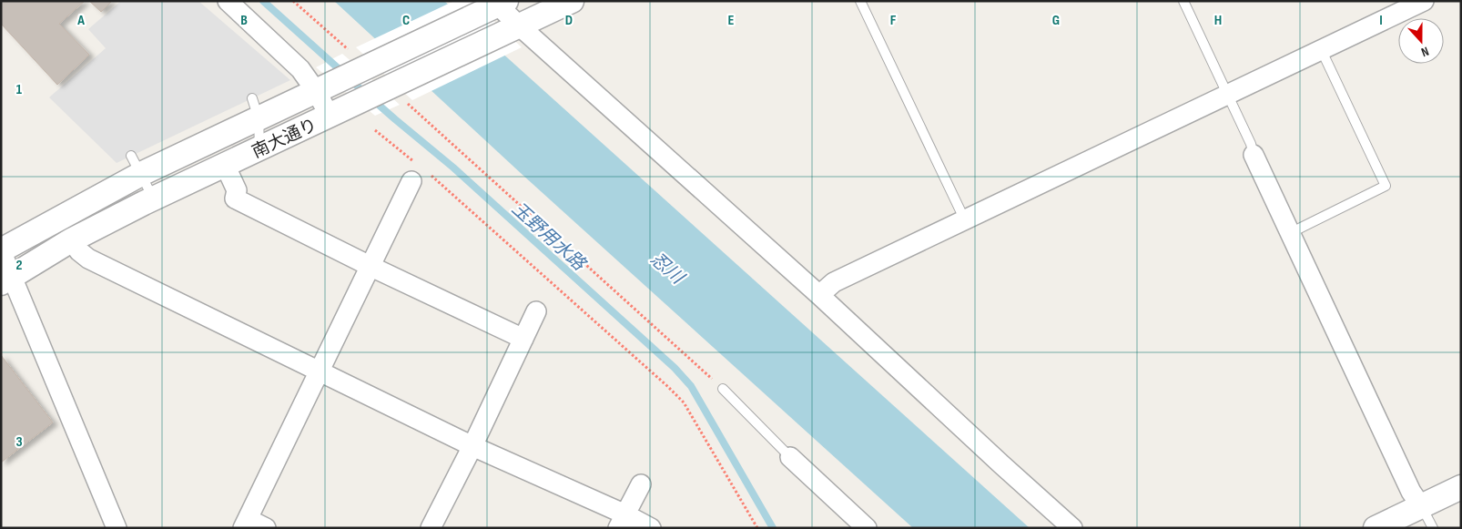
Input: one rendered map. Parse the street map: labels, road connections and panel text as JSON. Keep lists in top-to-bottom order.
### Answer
{
  "streets": {
    "street": ["南大通り"]
  },
  "water": ["玉野用水路", "忍川"],
  "north": "bottom",
  "grid": {
    "columns": [
      "A",
      "B",
      "C",
      "D",
      "E",
      "F",
      "G",
      "H",
      "I"
    ],
    "rows": ["1", "2", "3"]
  }
}
